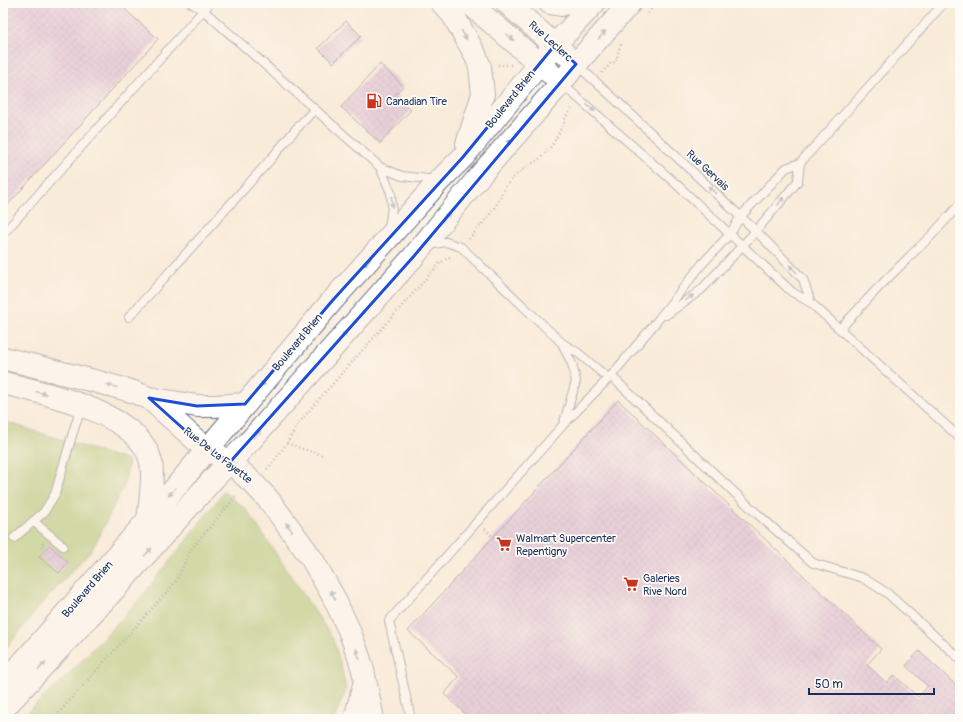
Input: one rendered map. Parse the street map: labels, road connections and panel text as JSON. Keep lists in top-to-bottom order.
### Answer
{
  "streets": {
    "main road": ["Rue Leclerc", "Boulevard Brien", "Rue De La Fayette"],
    "lane": ["Rue Gervais"]
  },
  "crossings": [
    ["Rue Leclerc", "Boulevard Brien"],
    ["Rue Leclerc", "Rue Gervais"],
    ["Boulevard Brien", "Rue Gervais"],
    ["Boulevard Brien", "Rue De La Fayette"]
  ],
  "one_way": ["Rue De La Fayette"],
  "places": {
    "fuel station": ["Canadian Tire"],
    "supermarket": ["Walmart Supercenter Repentigny", "Galeries Rive Nord"]
  },
  "scale_bar": "50 m"
}
